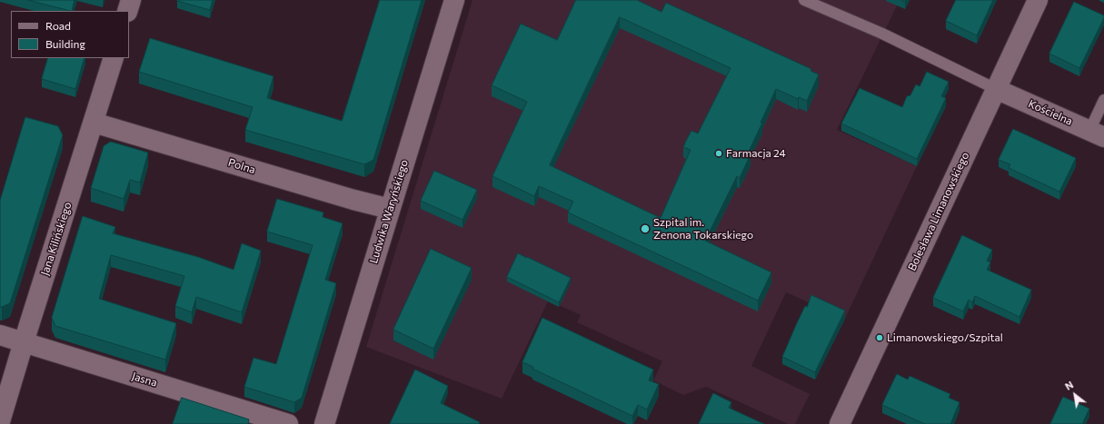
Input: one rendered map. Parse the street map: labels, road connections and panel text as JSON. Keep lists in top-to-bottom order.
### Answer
{
  "streets": {
    "street": [
      "Kościelna",
      "Polna",
      "Ludwika Waryńskiego",
      "Bolesława Limanowskiego",
      "Jana Kilińskiego",
      "Jasna"
    ]
  },
  "crossings": [
    ["Kościelna", "Bolesława Limanowskiego"],
    ["Polna", "Ludwika Waryńskiego"],
    ["Polna", "Jana Kilińskiego"],
    ["Jana Kilińskiego", "Jasna"]
  ],
  "places": ["Farmacja 24", "Szpital im. Zenona Tokarskiego", "Limanowskiego/Szpital"],
  "legend": ["Road", "Building"],
  "north": "top left"
}
